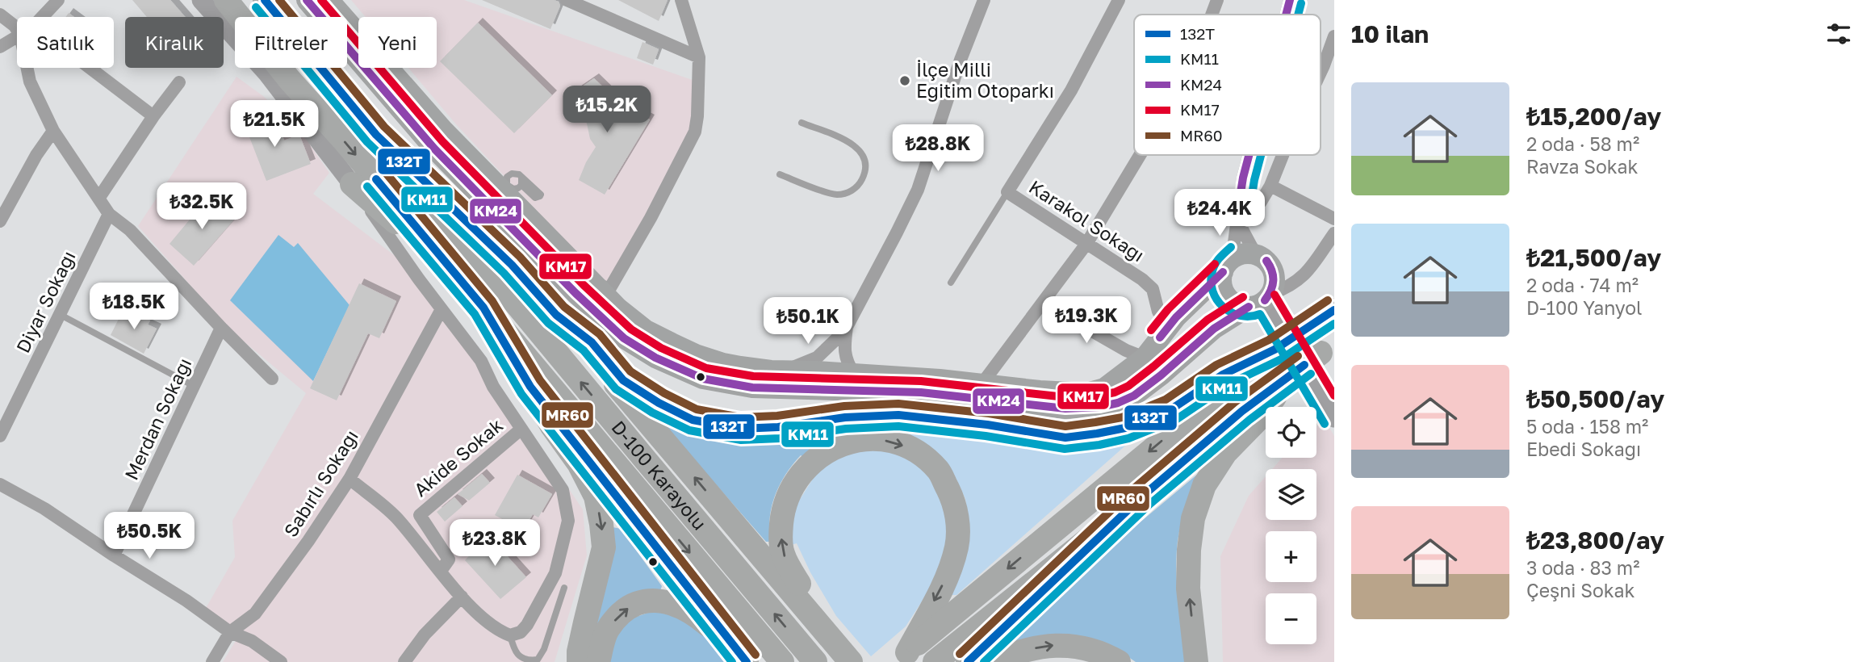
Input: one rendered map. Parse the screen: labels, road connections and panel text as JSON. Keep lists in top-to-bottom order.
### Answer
{
  "streets": {
    "highway": ["D-100 Karayolu"],
    "street": [
      "Karakol Sokağı",
      "Diyar Sokağı",
      "Merdan Sokağı",
      "Akide Sokak",
      "Sabırlı Sokağı"
    ]
  },
  "places": ["İlçe Milli Eğitim Otoparkı"],
  "lines": [
    "transit line 132T",
    "transit line KM24",
    "transit line KM17",
    "transit line MR60",
    "transit line KM11"
  ],
  "legend": [
    "132T",
    "KM11",
    "KM24",
    "KM17",
    "MR60"
  ],
  "page": {
    "heading": "10 ilan",
    "chip": [
      "Satılık",
      "Kiralık",
      "Filtreler",
      "Yeni"
    ],
    "list": [
      {
        "name": "₺15,200/ay",
        "note": "2 oda · 58 m² · Ravza Sokak"
      },
      {
        "name": "₺21,500/ay",
        "note": "2 oda · 74 m² · D-100 Yanyol"
      },
      {
        "name": "₺50,500/ay",
        "note": "5 oda · 158 m² · Ebedi Sokağı"
      },
      {
        "name": "₺23,800/ay",
        "note": "3 oda · 83 m² · Çeşni Sokak"
      }
    ],
    "price": [
      "₺15.2K",
      "₺21.5K",
      "₺28.8K",
      "₺32.5K",
      "₺24.4K",
      "₺18.5K",
      "₺19.3K",
      "₺50.1K",
      "₺50.5K",
      "₺23.8K"
    ],
    "map_buttons": ["+", "−"]
  }
}
